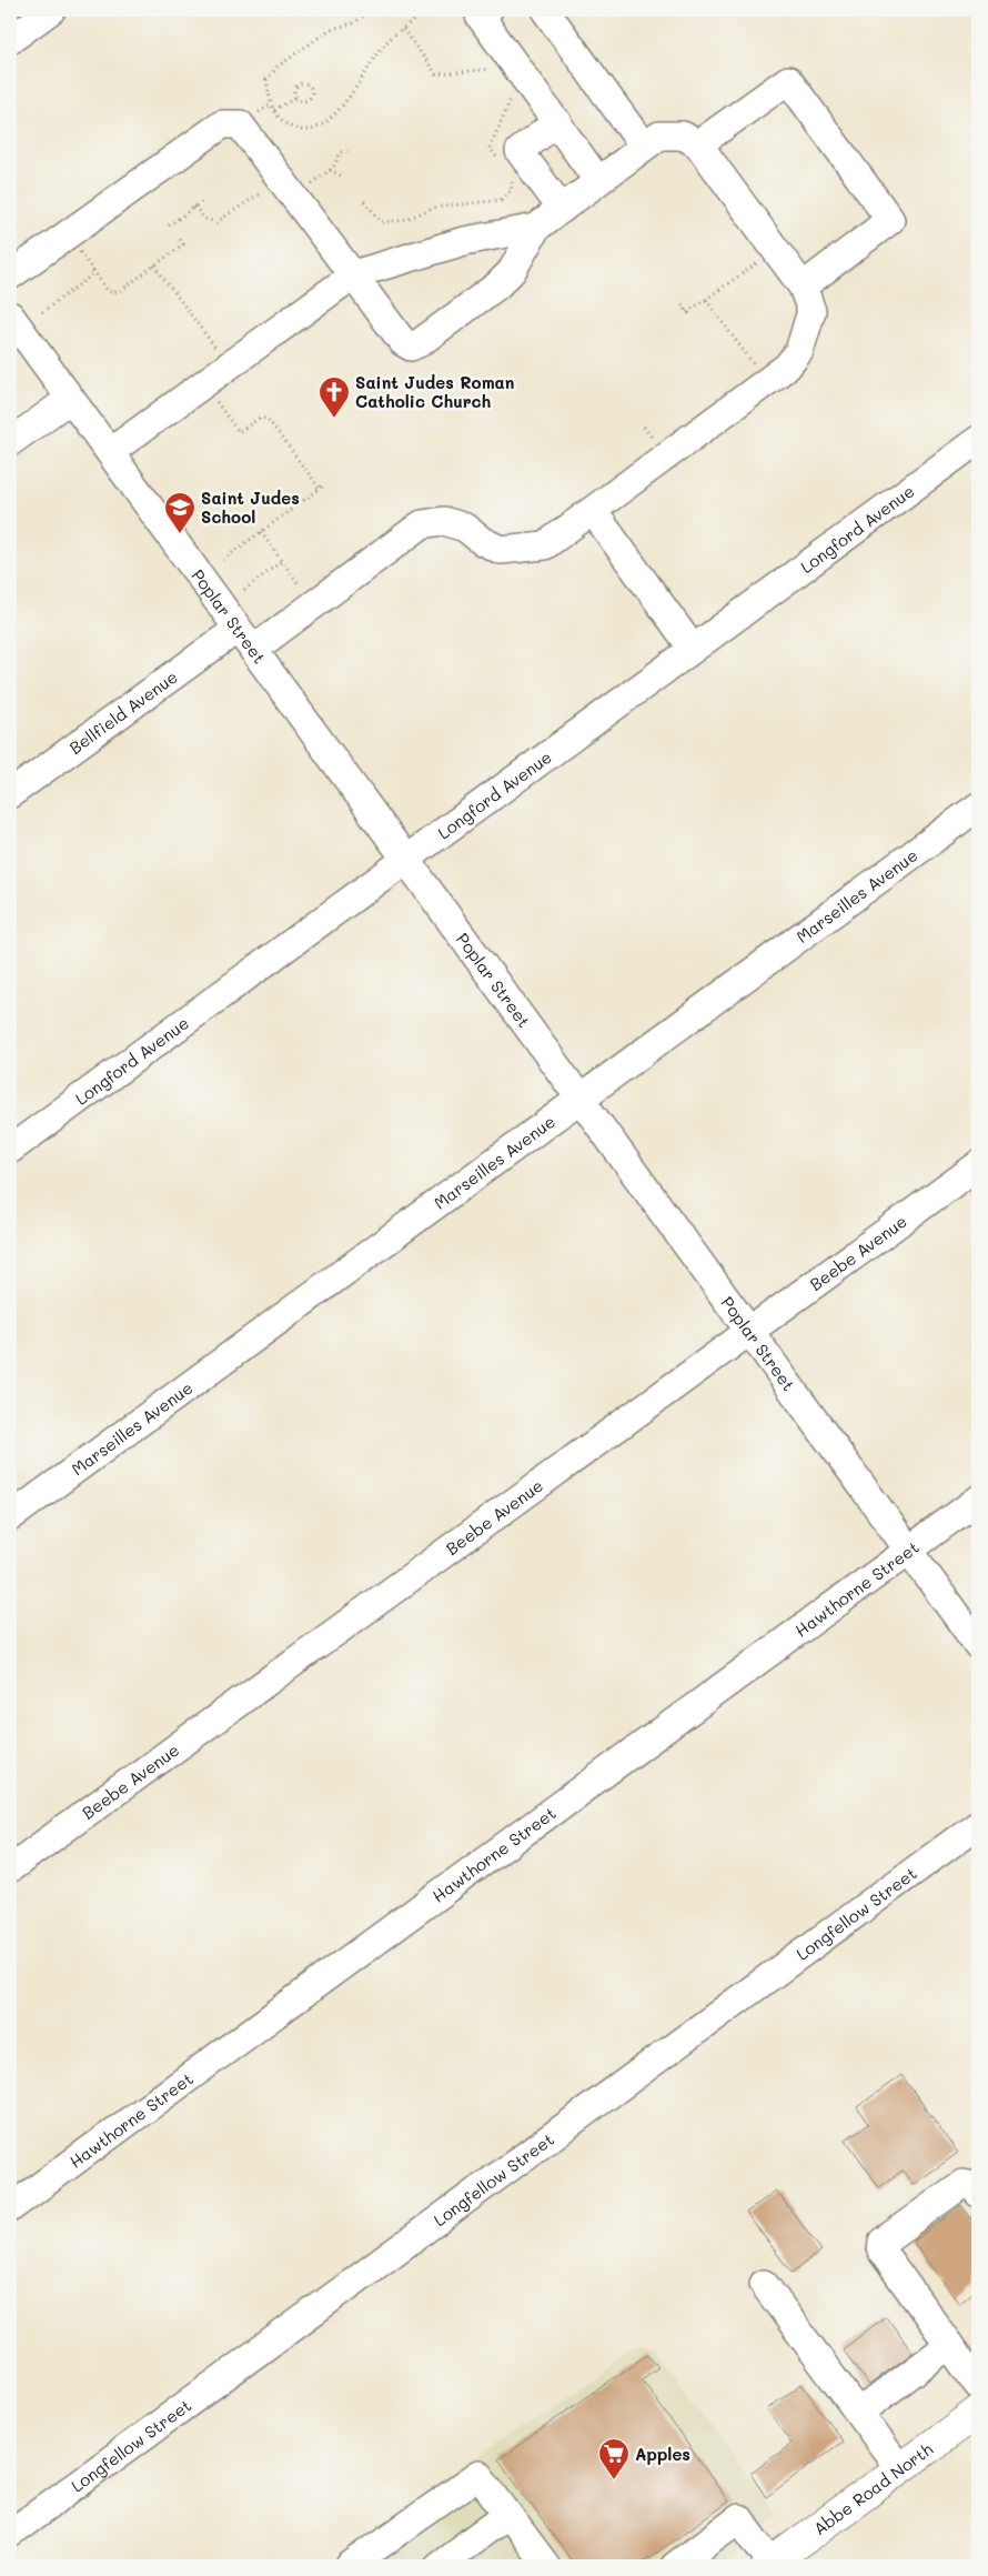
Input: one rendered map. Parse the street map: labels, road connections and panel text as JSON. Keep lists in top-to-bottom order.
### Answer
{
  "streets": {
    "main road": ["Abbe Road North"],
    "street": [
      "Longford Avenue",
      "Poplar Street",
      "Bellfield Avenue",
      "Marseilles Avenue",
      "Beebe Avenue",
      "Hawthorne Street",
      "Longfellow Street"
    ]
  },
  "crossings": [
    ["Longford Avenue", "Poplar Street"],
    ["Poplar Street", "Bellfield Avenue"],
    ["Poplar Street", "Marseilles Avenue"],
    ["Poplar Street", "Beebe Avenue"],
    ["Poplar Street", "Hawthorne Street"]
  ],
  "places": {
    "church": ["Saint Judes Roman Catholic Church"],
    "school or university": ["Saint Judes School"],
    "supermarket": ["Apples"]
  }
}
